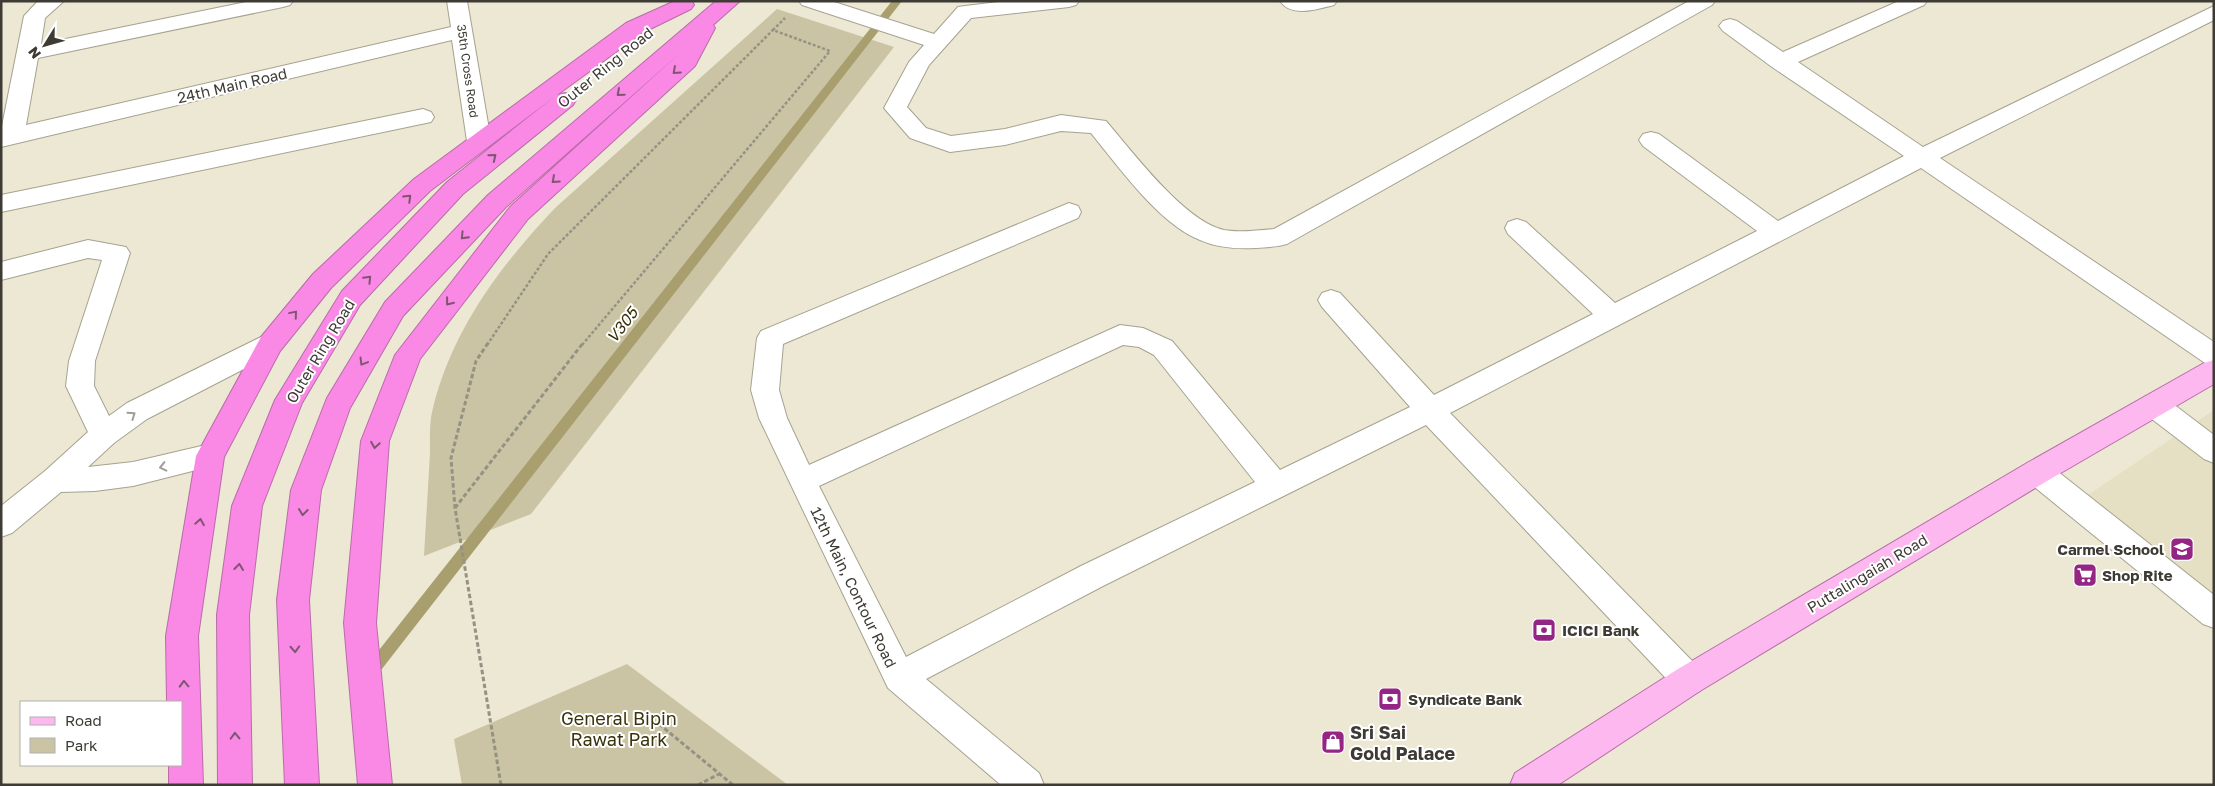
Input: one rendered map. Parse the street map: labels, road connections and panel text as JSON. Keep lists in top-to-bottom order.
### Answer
{
  "streets": {
    "highway": ["Outer Ring Road"],
    "main road": ["Puttalingaiah Road"],
    "street": ["35th Cross Road", "24th Main Road", "12th Main, Contour Road"]
  },
  "crossings": [
    ["35th Cross Road", "24th Main Road"]
  ],
  "water": ["V305"],
  "parks": ["General Bipin Rawat Park"],
  "places": {
    "school or university": ["Carmel School"],
    "supermarket": ["Shop Rite"],
    "bank": ["ICICI Bank", "Syndicate Bank"],
    "shop": ["Sri Sai Gold Palace"]
  },
  "legend": ["Road", "Park"],
  "north": "bottom left"
}
